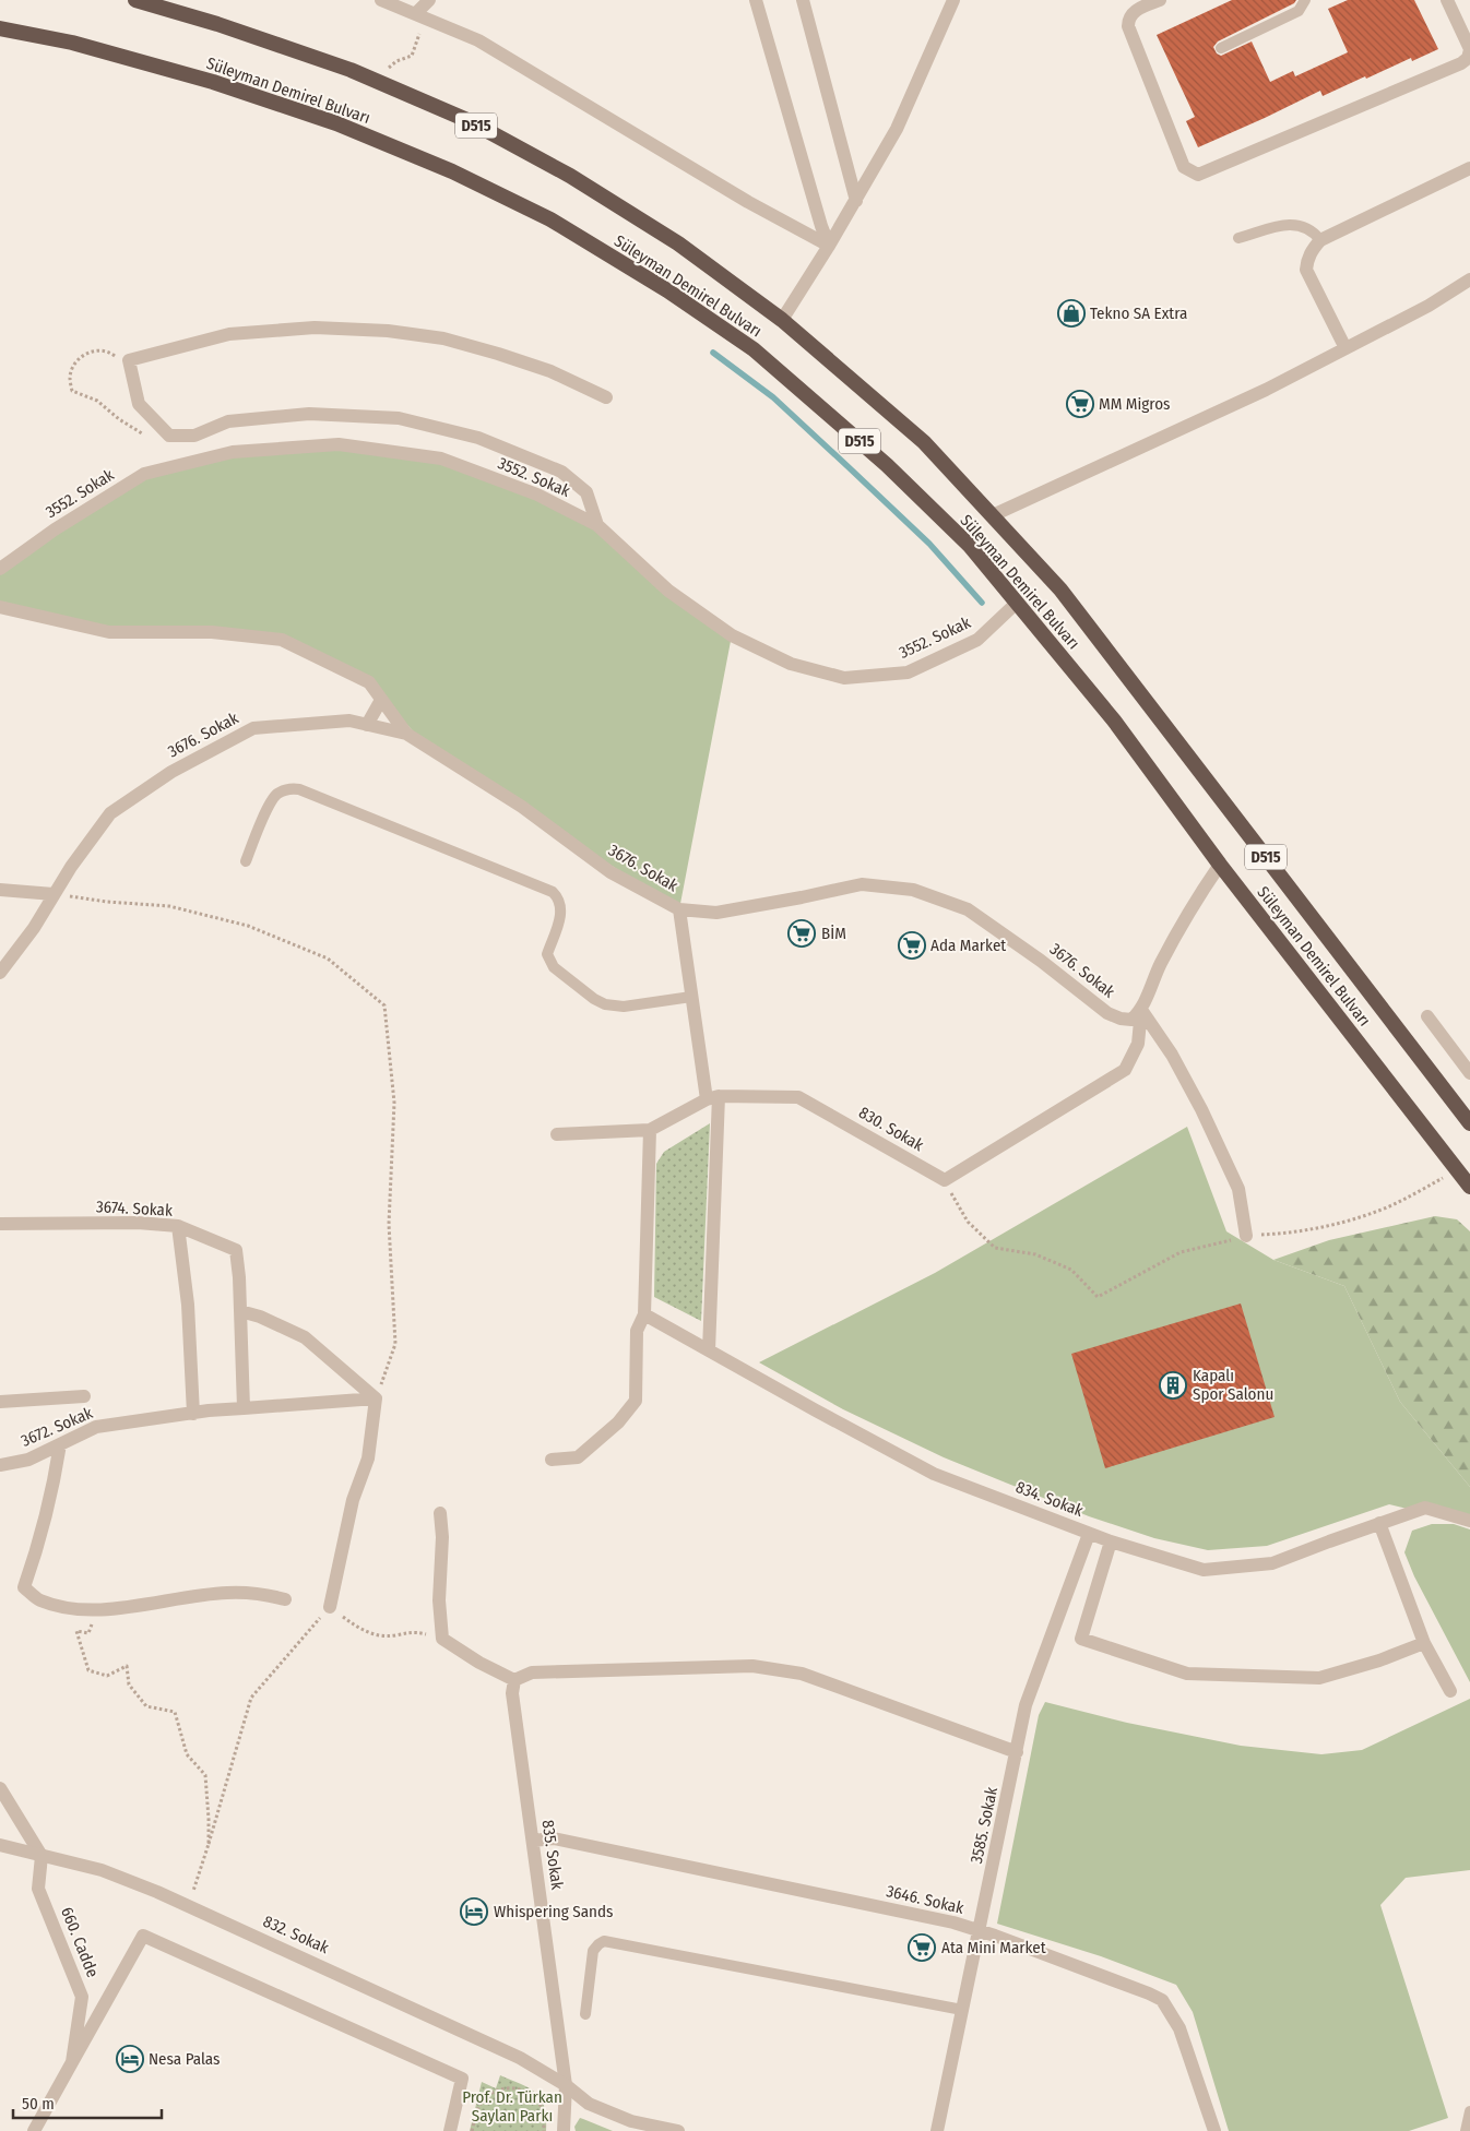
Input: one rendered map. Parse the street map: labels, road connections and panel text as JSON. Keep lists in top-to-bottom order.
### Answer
{
  "streets": {
    "highway": ["Süleyman Demirel Bulvarı", "D515"],
    "street": [
      "3552. Sokak",
      "3676. Sokak",
      "830. Sokak",
      "3674. Sokak",
      "3672. Sokak",
      "834. Sokak",
      "3585. Sokak",
      "835. Sokak",
      "3646. Sokak",
      "832. Sokak",
      "660. Cadde"
    ]
  },
  "crossings": [
    ["Süleyman Demirel Bulvarı", "3552. Sokak"],
    ["3674. Sokak", "3672. Sokak"],
    ["834. Sokak", "3585. Sokak"],
    ["3585. Sokak", "3646. Sokak"],
    ["835. Sokak", "3646. Sokak"],
    ["835. Sokak", "832. Sokak"],
    ["832. Sokak", "660. Cadde"]
  ],
  "parks": ["Prof. Dr. Türkan Saylan Parkı"],
  "places": {
    "shop": ["Tekno SA Extra"],
    "supermarket": [
      "MM Migros",
      "BİM",
      "Ada Market",
      "Ata Mini Market"
    ],
    "building": ["Kapalı Spor Salonu"],
    "hotel": ["Whispering Sands", "Nesa Palas"]
  },
  "scale_bar": "50 m"
}
